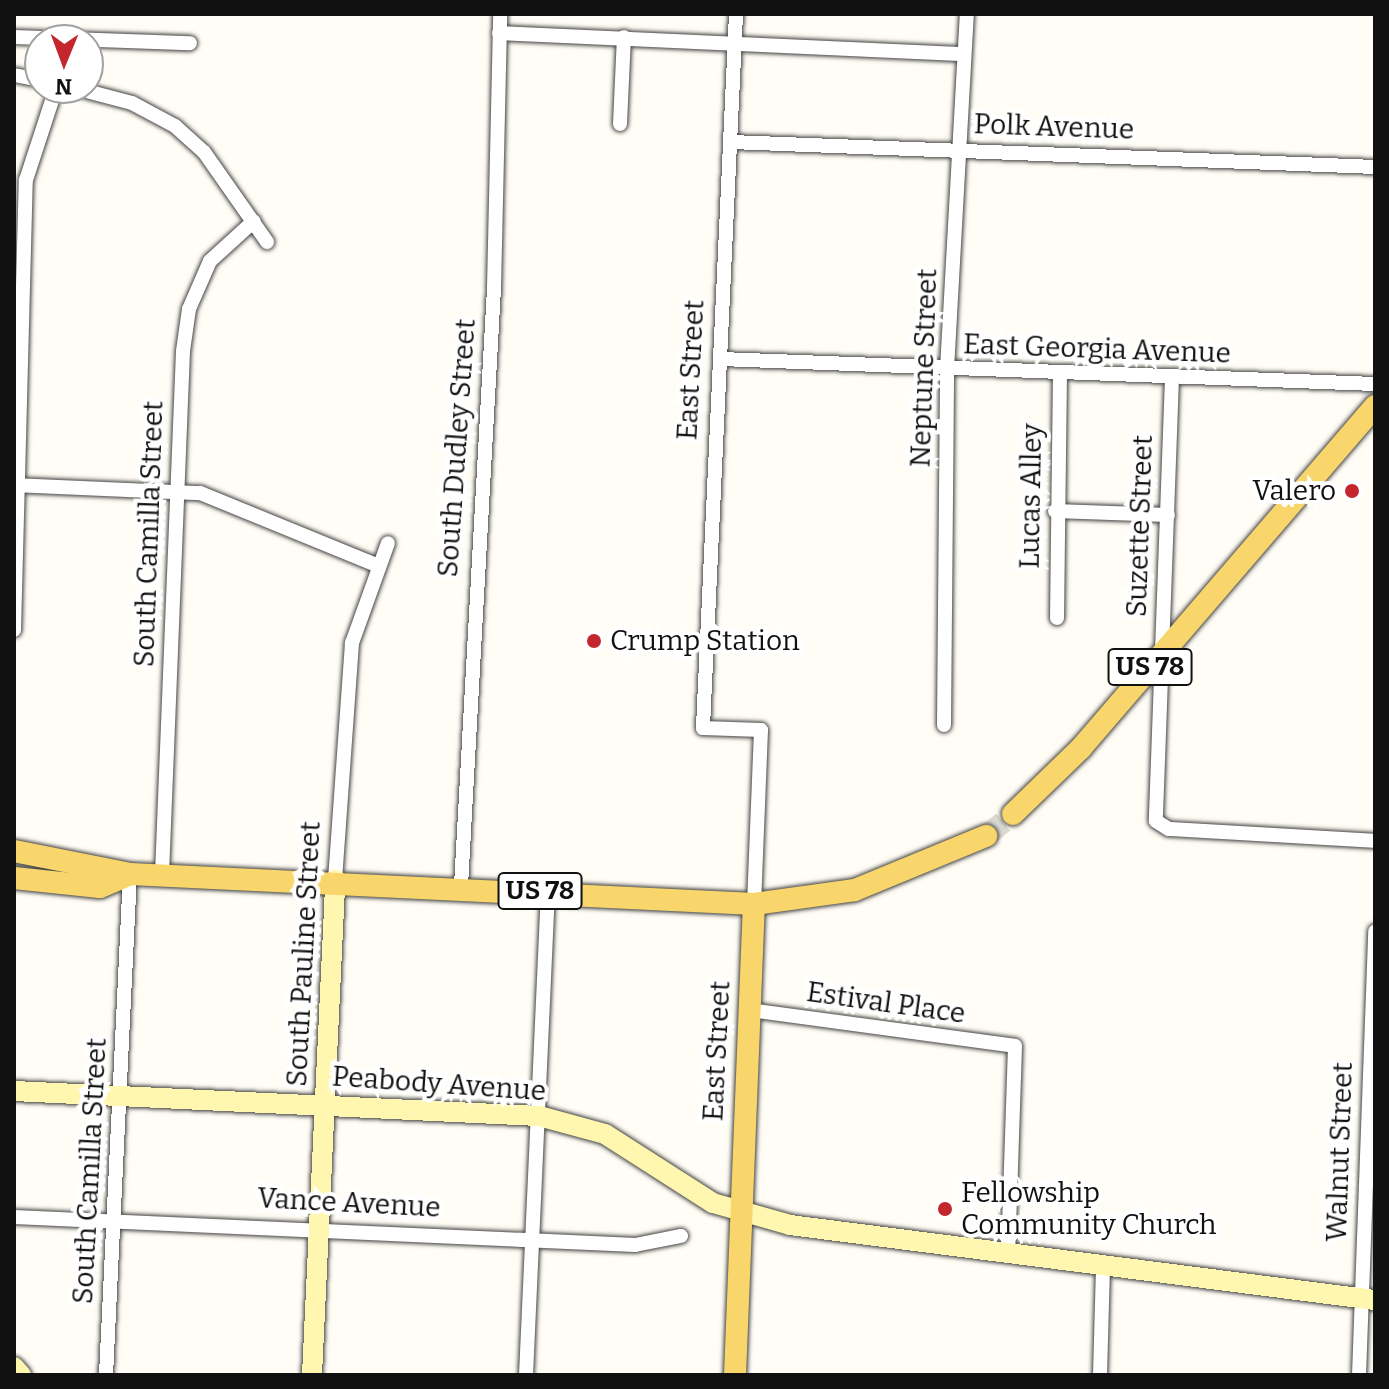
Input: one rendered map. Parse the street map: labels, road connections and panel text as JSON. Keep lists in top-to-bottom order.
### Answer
{
  "streets": {
    "main road": ["East Street", "US 78"],
    "street": [
      "Polk Avenue",
      "East Georgia Avenue",
      "Neptune Street",
      "South Dudley Street",
      "Lucas Alley",
      "Suzette Street",
      "South Camilla Street",
      "South Pauline Street",
      "Estival Place",
      "Peabody Avenue",
      "Walnut Street",
      "Vance Avenue"
    ]
  },
  "crossings": [
    ["Polk Avenue", "Neptune Street"],
    ["Polk Avenue", "East Street"],
    ["East Georgia Avenue", "Neptune Street"],
    ["East Georgia Avenue", "East Street"],
    ["East Georgia Avenue", "Lucas Alley"],
    ["East Georgia Avenue", "Suzette Street"],
    ["East Street", "US 78"],
    ["East Street", "Estival Place"],
    ["East Street", "Peabody Avenue"],
    ["South Dudley Street", "US 78"],
    ["Suzette Street", "US 78"],
    ["South Camilla Street", "US 78"],
    ["South Camilla Street", "Peabody Avenue"],
    ["South Camilla Street", "Vance Avenue"],
    ["US 78", "South Pauline Street"],
    ["South Pauline Street", "Peabody Avenue"],
    ["South Pauline Street", "Vance Avenue"]
  ],
  "places": ["Valero", "Crump Station", "Fellowship Community Church"],
  "north": "bottom"
}
